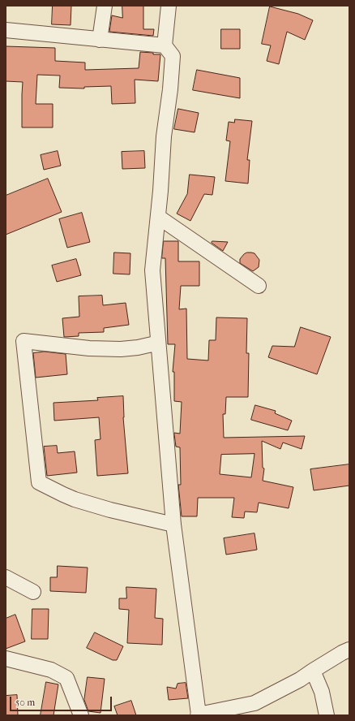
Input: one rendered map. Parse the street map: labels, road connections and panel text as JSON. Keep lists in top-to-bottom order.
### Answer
{
  "scale_bar": "50 m"
}
